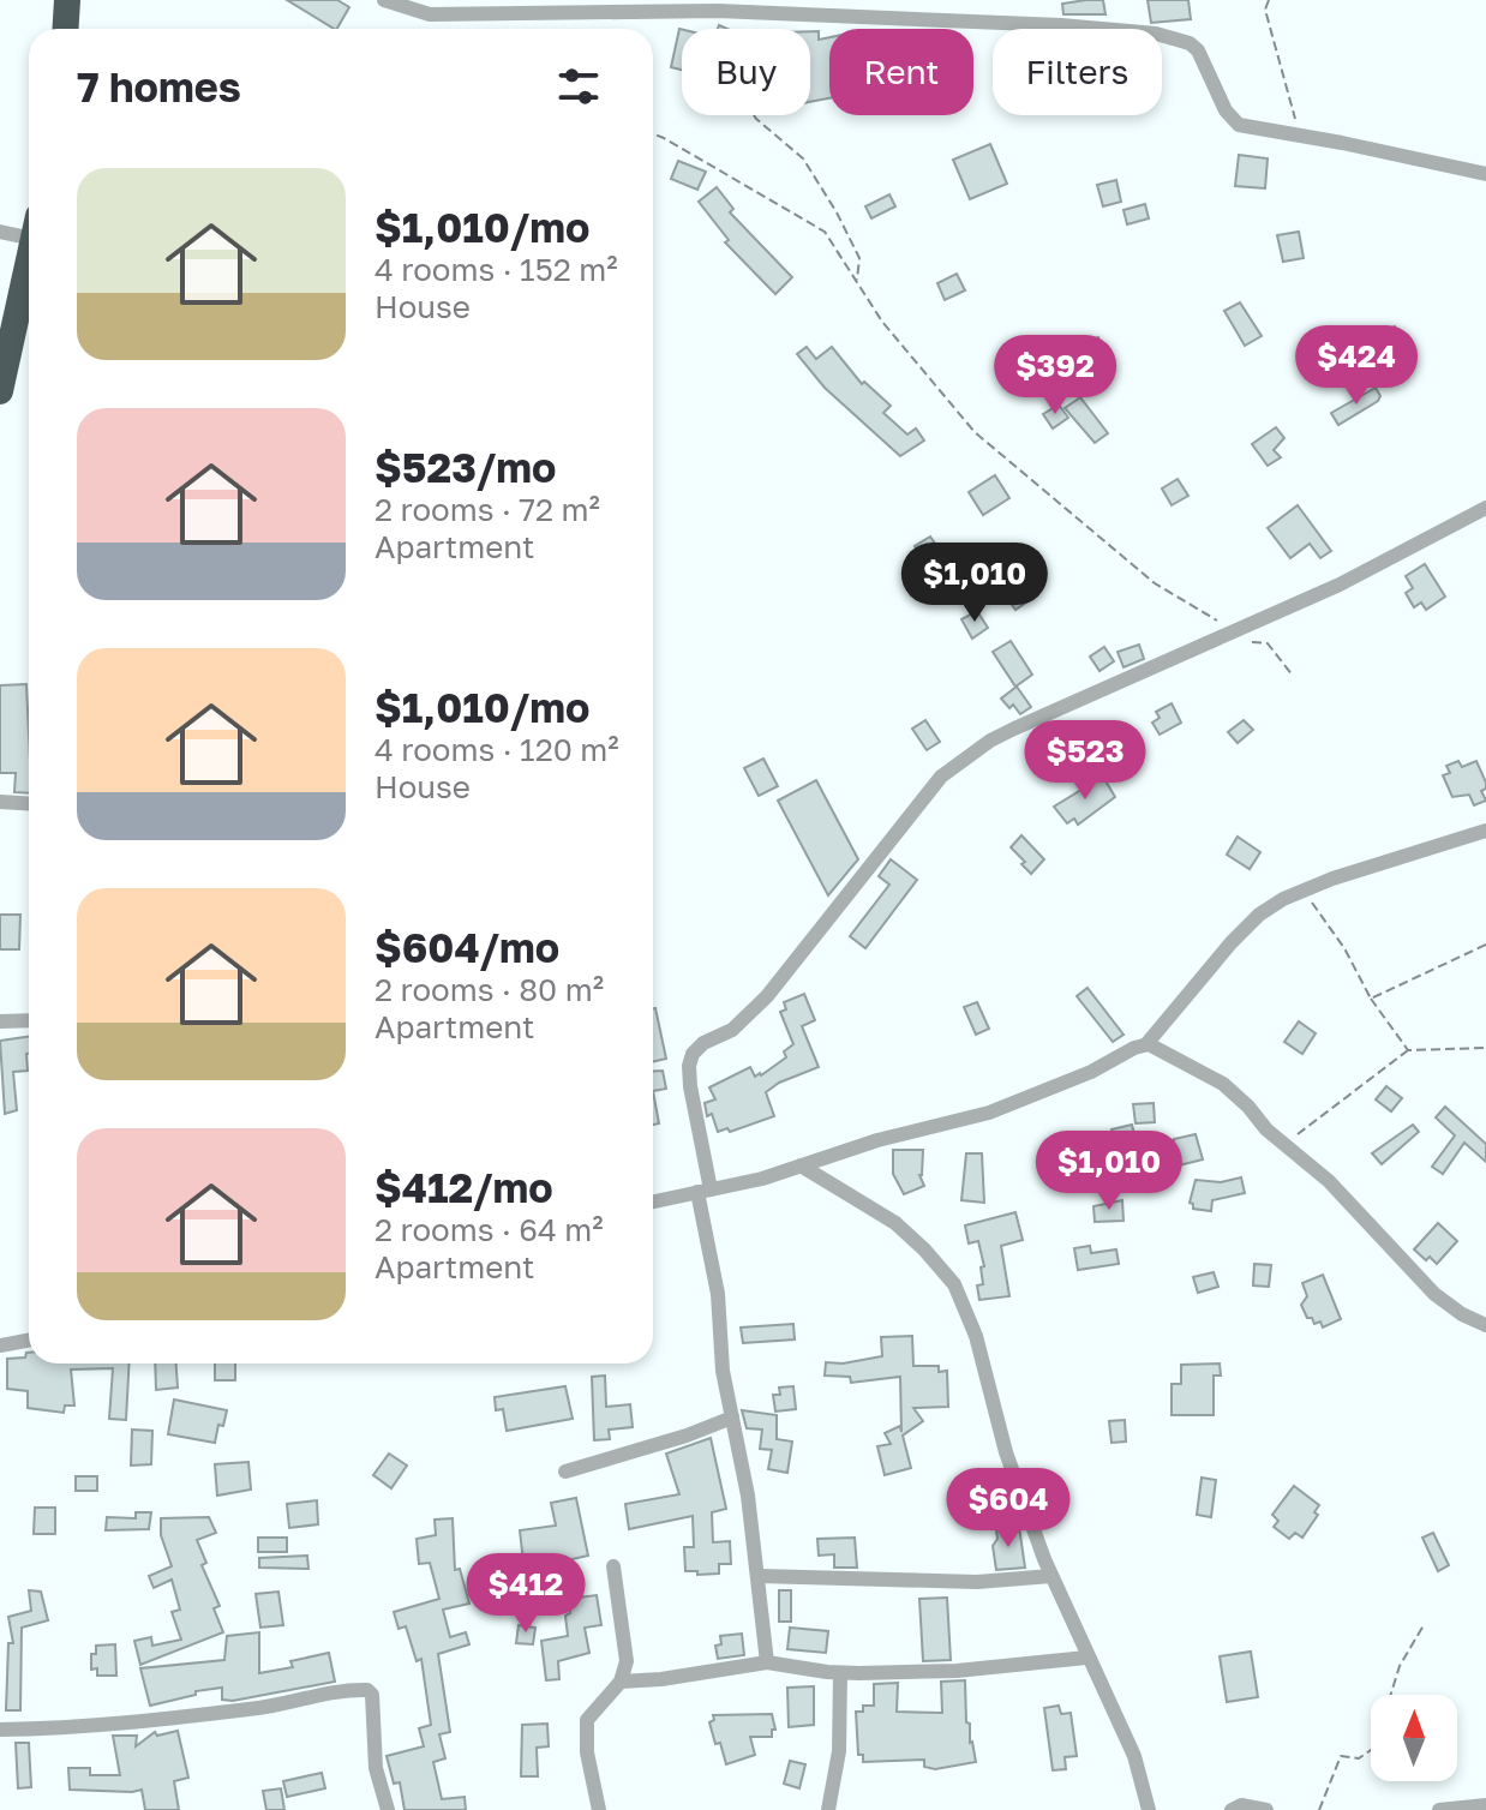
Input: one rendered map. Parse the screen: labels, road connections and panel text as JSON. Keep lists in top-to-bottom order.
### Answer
{
  "north": "top",
  "page": {
    "chip": ["Buy", "Rent", "Filters"],
    "heading": "7 homes",
    "list": [
      {
        "name": "$1,010/mo",
        "note": "4 rooms · 152 m² · House"
      },
      {
        "name": "$523/mo",
        "note": "2 rooms · 72 m² · Apartment"
      },
      {
        "name": "$1,010/mo",
        "note": "4 rooms · 120 m² · House"
      },
      {
        "name": "$604/mo",
        "note": "2 rooms · 80 m² · Apartment"
      },
      {
        "name": "$412/mo",
        "note": "2 rooms · 64 m² · Apartment"
      }
    ],
    "price": [
      "$424",
      "$392",
      "$1,010",
      "$523",
      "$1,010",
      "$604",
      "$412"
    ]
  }
}
